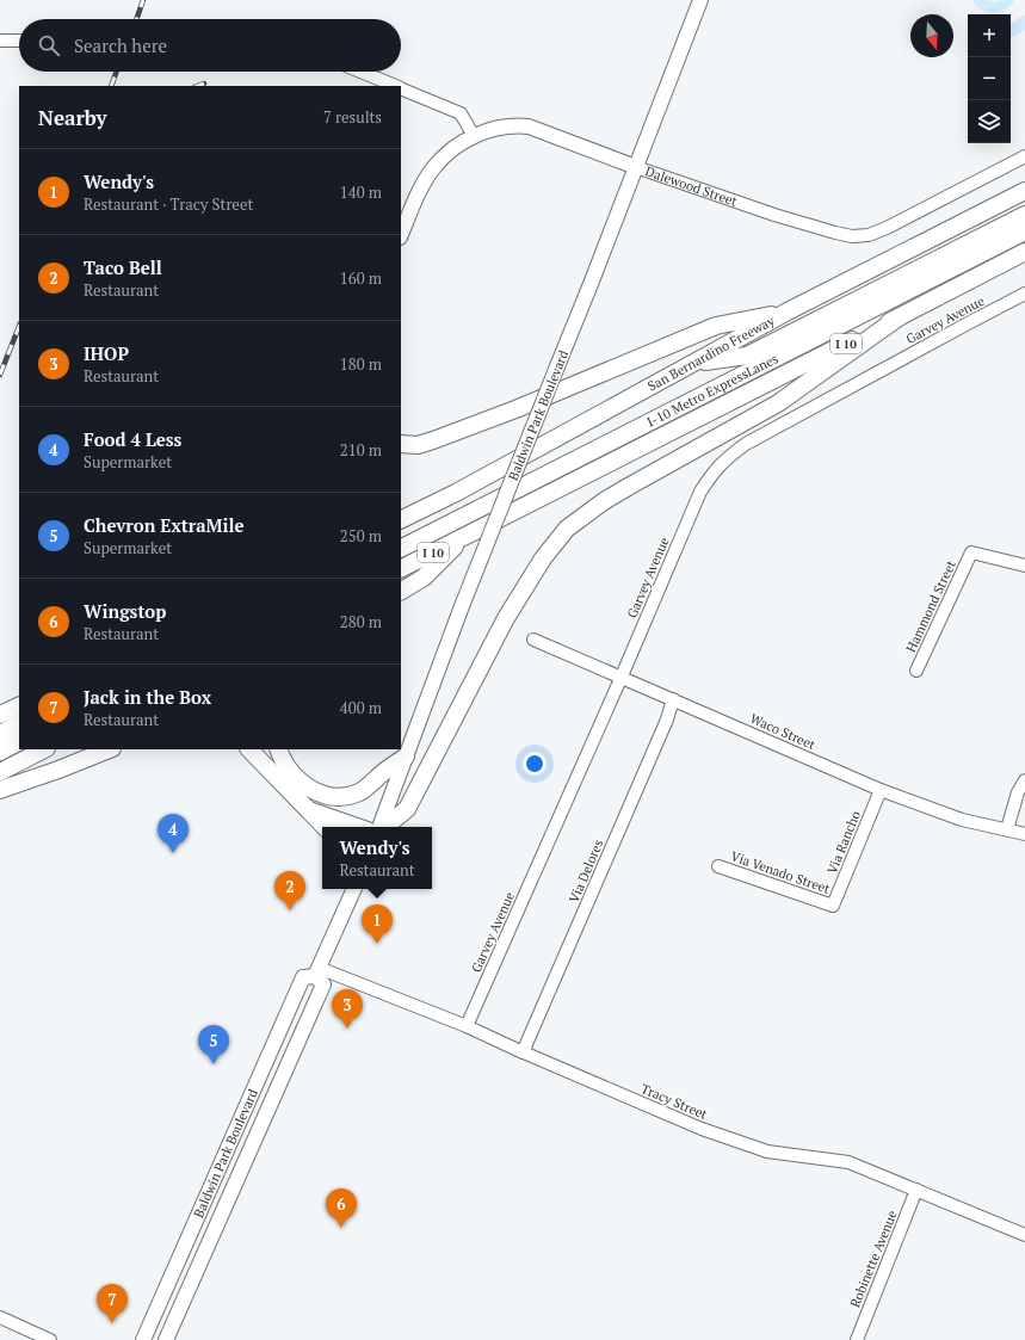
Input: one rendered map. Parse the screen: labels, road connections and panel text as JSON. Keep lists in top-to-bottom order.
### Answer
{
  "streets": {
    "highway": ["I 10", "San Bernardino Freeway", "I-10 Metro ExpressLanes"],
    "main road": ["Dalewood Street", "Baldwin Park Boulevard"],
    "street": [
      "Garvey Avenue",
      "Hammond Street",
      "Waco Street",
      "Via Rancho",
      "Via Delores",
      "Via Venado Street",
      "Tracy Street",
      "Robinette Avenue"
    ]
  },
  "crossings": [
    ["Dalewood Street", "Baldwin Park Boulevard"],
    ["Garvey Avenue", "Waco Street"],
    ["Garvey Avenue", "Tracy Street"],
    ["Baldwin Park Boulevard", "Tracy Street"],
    ["Waco Street", "Via Rancho"],
    ["Waco Street", "Via Delores"],
    ["Via Rancho", "Via Venado Street"],
    ["Via Delores", "Tracy Street"],
    ["Tracy Street", "Robinette Avenue"]
  ],
  "north": "bottom",
  "page": {
    "map_buttons": ["+", "−"],
    "search": "Search here",
    "heading": ["Nearby", "7 results"],
    "list": [
      {
        "mark": "1",
        "name": "Wendy's",
        "note": "Restaurant · Tracy Street",
        "value": "140 m"
      },
      {
        "mark": "2",
        "name": "Taco Bell",
        "note": "Restaurant",
        "value": "160 m"
      },
      {
        "mark": "3",
        "name": "IHOP",
        "note": "Restaurant",
        "value": "180 m"
      },
      {
        "mark": "4",
        "name": "Food 4 Less",
        "note": "Supermarket",
        "value": "210 m"
      },
      {
        "mark": "5",
        "name": "Chevron ExtraMile",
        "note": "Supermarket",
        "value": "250 m"
      },
      {
        "mark": "6",
        "name": "Wingstop",
        "note": "Restaurant",
        "value": "280 m"
      },
      {
        "mark": "7",
        "name": "Jack in the Box",
        "note": "Restaurant",
        "value": "400 m"
      }
    ],
    "pins": [
      "4",
      "2",
      "1",
      "3",
      "5",
      "6",
      "7"
    ],
    "popup": ["Wendy's", "Restaurant"]
  }
}
